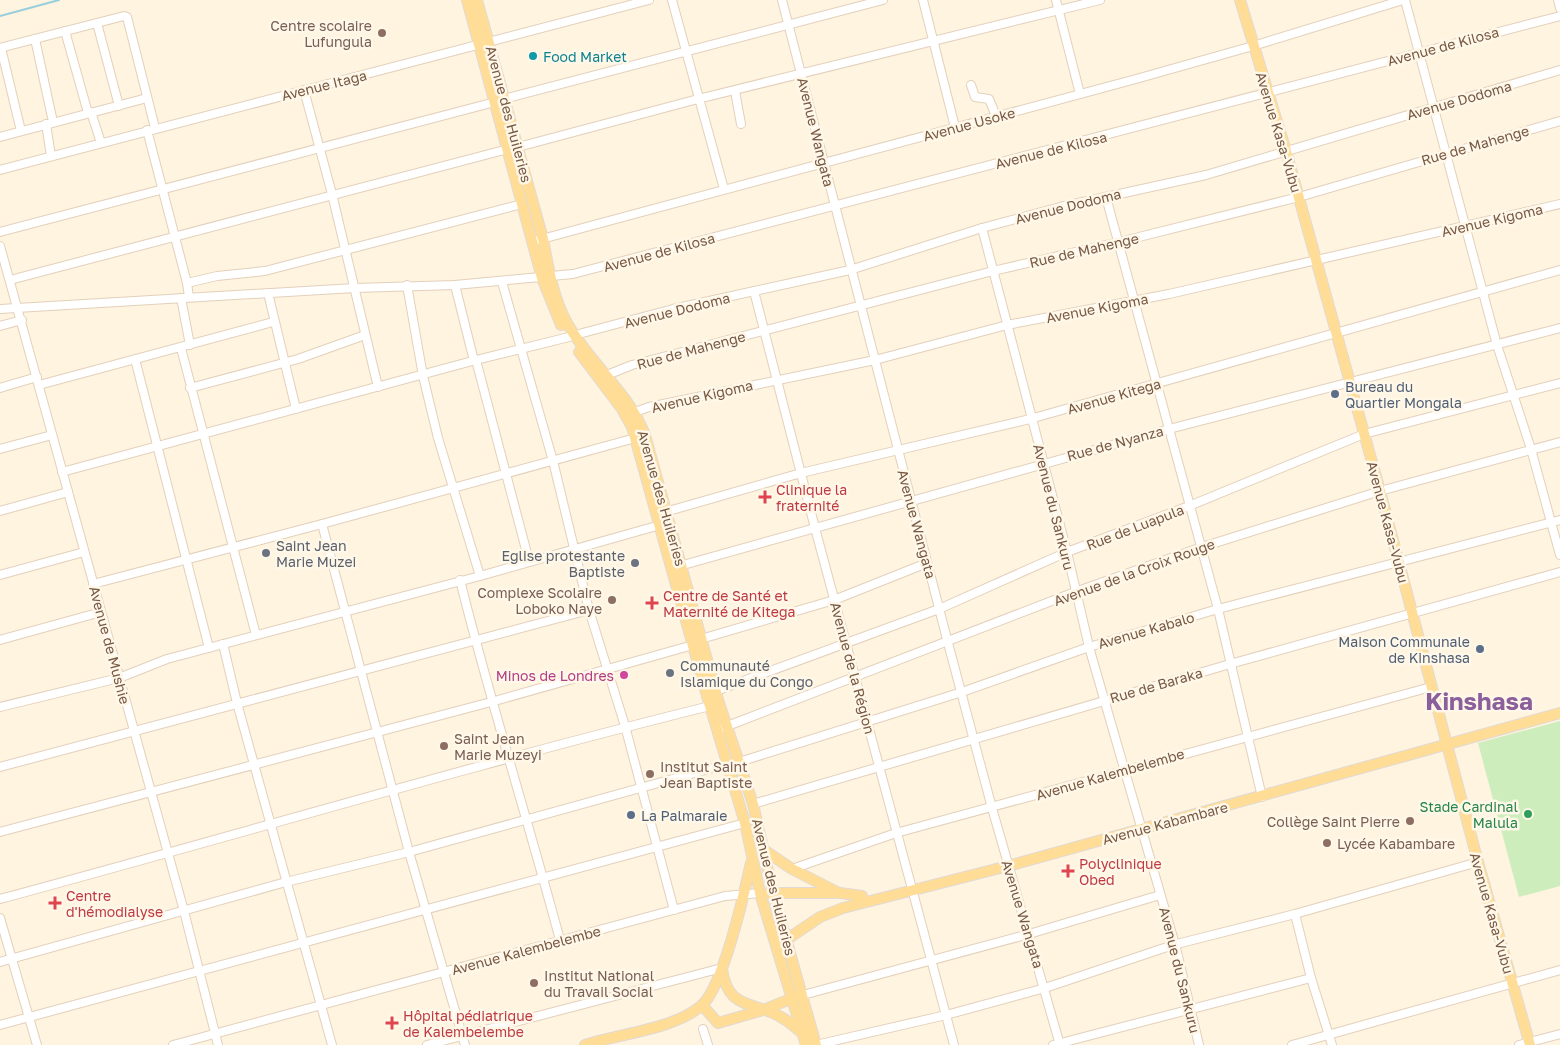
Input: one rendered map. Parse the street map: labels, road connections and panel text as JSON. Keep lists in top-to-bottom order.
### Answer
{
  "streets": {
    "main road": [
      "Avenue des Huileries",
      "Avenue Kasa-Vubu",
      "Avenue Kalembelembe",
      "Avenue Kabambare"
    ],
    "street": [
      "Avenue de Kilosa",
      "Avenue Itaga",
      "Avenue Dodoma",
      "Avenue Usoke",
      "Avenue Wangata",
      "Rue de Mahenge",
      "Avenue Kigoma",
      "Avenue Kitega",
      "Rue de Nyanza",
      "Avenue du Sankuru",
      "Rue de Luapula",
      "Avenue de la Croix Rouge",
      "Avenue Kabalo",
      "Avenue de Mushie",
      "Avenue de la Région",
      "Rue de Baraka"
    ]
  },
  "crossings": [
    ["Avenue de Kilosa", "Avenue des Huileries"],
    ["Avenue de Kilosa", "Avenue Wangata"],
    ["Avenue de Kilosa", "Avenue Kasa-Vubu"],
    ["Avenue de Kilosa", "Avenue de Mushie"],
    ["Avenue Itaga", "Avenue des Huileries"],
    ["Avenue Dodoma", "Avenue des Huileries"],
    ["Avenue Dodoma", "Avenue Wangata"],
    ["Avenue Dodoma", "Avenue Kasa-Vubu"],
    ["Avenue Dodoma", "Avenue du Sankuru"],
    ["Avenue Dodoma", "Avenue de Mushie"],
    ["Avenue Dodoma", "Avenue de la Région"],
    ["Avenue des Huileries", "Avenue Usoke"],
    ["Avenue des Huileries", "Rue de Mahenge"],
    ["Avenue des Huileries", "Avenue Kigoma"],
    ["Avenue des Huileries", "Avenue Kitega"],
    ["Avenue des Huileries", "Rue de Nyanza"],
    ["Avenue des Huileries", "Rue de Luapula"],
    ["Avenue des Huileries", "Avenue de la Croix Rouge"],
    ["Avenue des Huileries", "Avenue Kabalo"],
    ["Avenue des Huileries", "Rue de Baraka"],
    ["Avenue des Huileries", "Avenue Kalembelembe"],
    ["Avenue des Huileries", "Avenue Kabambare"],
    ["Avenue Usoke", "Avenue Wangata"],
    ["Avenue Usoke", "Avenue Kasa-Vubu"],
    ["Avenue Wangata", "Rue de Mahenge"],
    ["Avenue Wangata", "Avenue Kigoma"],
    ["Avenue Wangata", "Avenue Kitega"],
    ["Avenue Wangata", "Rue de Nyanza"],
    ["Avenue Wangata", "Rue de Luapula"],
    ["Avenue Wangata", "Avenue de la Croix Rouge"],
    ["Avenue Wangata", "Avenue Kabalo"],
    ["Avenue Wangata", "Rue de Baraka"],
    ["Avenue Wangata", "Avenue Kalembelembe"],
    ["Avenue Wangata", "Avenue Kabambare"],
    ["Avenue Kasa-Vubu", "Rue de Mahenge"],
    ["Avenue Kasa-Vubu", "Avenue Kigoma"],
    ["Avenue Kasa-Vubu", "Avenue Kitega"],
    ["Avenue Kasa-Vubu", "Rue de Nyanza"],
    ["Avenue Kasa-Vubu", "Rue de Luapula"],
    ["Avenue Kasa-Vubu", "Avenue de la Croix Rouge"],
    ["Avenue Kasa-Vubu", "Avenue Kabalo"],
    ["Avenue Kasa-Vubu", "Rue de Baraka"],
    ["Avenue Kasa-Vubu", "Avenue Kalembelembe"],
    ["Avenue Kasa-Vubu", "Avenue Kabambare"],
    ["Rue de Mahenge", "Avenue du Sankuru"],
    ["Rue de Mahenge", "Avenue de la Région"],
    ["Avenue Kigoma", "Avenue du Sankuru"],
    ["Avenue Kigoma", "Avenue de la Région"],
    ["Avenue Kitega", "Avenue du Sankuru"],
    ["Avenue Kitega", "Avenue de la Région"],
    ["Rue de Nyanza", "Avenue du Sankuru"],
    ["Rue de Nyanza", "Avenue de la Région"],
    ["Avenue du Sankuru", "Rue de Luapula"],
    ["Avenue du Sankuru", "Avenue de la Croix Rouge"],
    ["Avenue du Sankuru", "Avenue Kabalo"],
    ["Avenue du Sankuru", "Rue de Baraka"],
    ["Avenue du Sankuru", "Avenue Kalembelembe"],
    ["Avenue du Sankuru", "Avenue Kabambare"],
    ["Rue de Luapula", "Avenue de la Région"],
    ["Avenue de la Croix Rouge", "Avenue de la Région"],
    ["Avenue Kabalo", "Avenue de la Région"],
    ["Avenue de Mushie", "Avenue Kalembelembe"],
    ["Avenue de la Région", "Rue de Baraka"],
    ["Avenue de la Région", "Avenue Kalembelembe"],
    ["Avenue de la Région", "Avenue Kabambare"],
    ["Avenue Kalembelembe", "Avenue Kabambare"]
  ],
  "districts": ["Kinshasa"],
  "places": {
    "other": [
      "Centre scolaire Lufungula",
      "Food Market",
      "Bureau du Quartier Mongala",
      "Saint Jean Marie Muzei",
      "Eglise protestante Baptiste",
      "Complexe Scolaire Loboko Naye",
      "Maison Communale de Kinshasa",
      "Communauté Islamique du Congo",
      "Minos de Londres",
      "Saint Jean Marie Muzeyi",
      "Institut Saint Jean Baptiste",
      "Stade Cardinal Malula",
      "La Palmaraie",
      "Collège Saint Pierre",
      "Lycée Kabambare",
      "Institut National du Travail Social"
    ],
    "health": [
      "Clinique la fraternité",
      "Centre de Santé et Maternité de Kitega",
      "Polyclinique Obed",
      "Centre d'hémodialyse",
      "Hôpital pédiatrique de Kalembelembe"
    ]
  }
}
